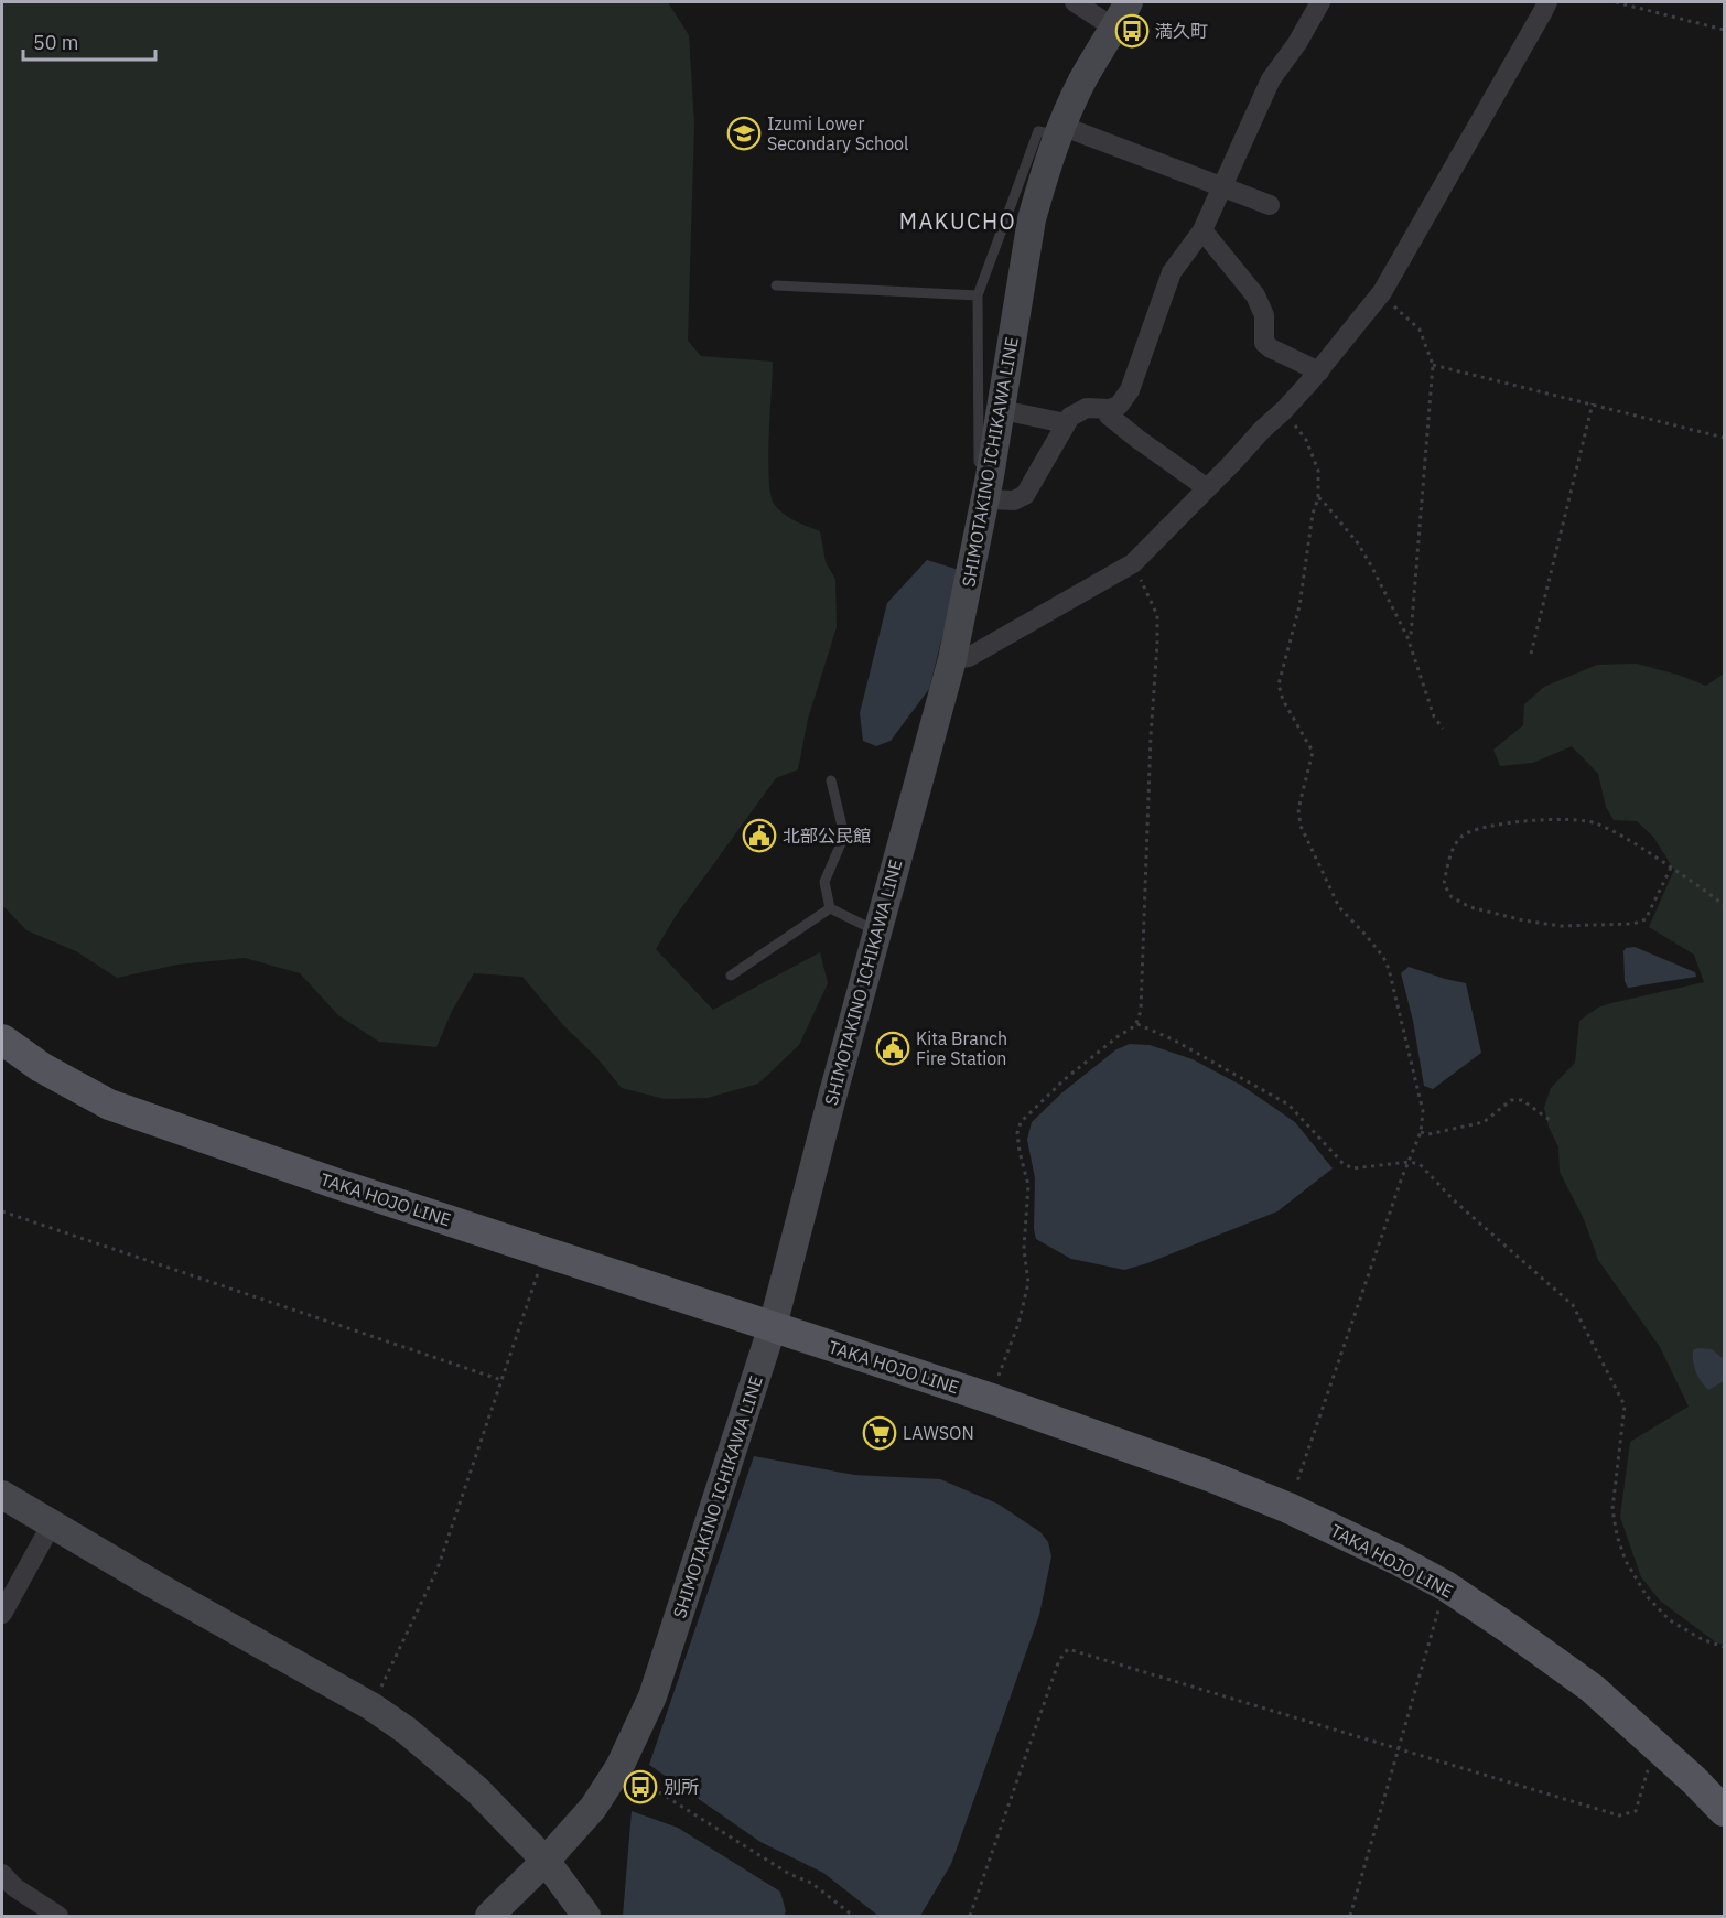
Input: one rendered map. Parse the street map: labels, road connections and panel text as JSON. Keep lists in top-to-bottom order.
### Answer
{
  "streets": {
    "main road": ["SHIMOTAKINO ICHIKAWA LINE", "TAKA HOJO LINE"]
  },
  "crossings": [
    ["SHIMOTAKINO ICHIKAWA LINE", "TAKA HOJO LINE"]
  ],
  "districts": ["MAKUCHO"],
  "places": {
    "bus stop": ["満久町", "別所"],
    "school or university": ["Izumi Lower Secondary School"],
    "public building": ["北部公民館", "Kita Branch Fire Station"],
    "supermarket": ["LAWSON"]
  },
  "scale_bar": "50 m"
}
